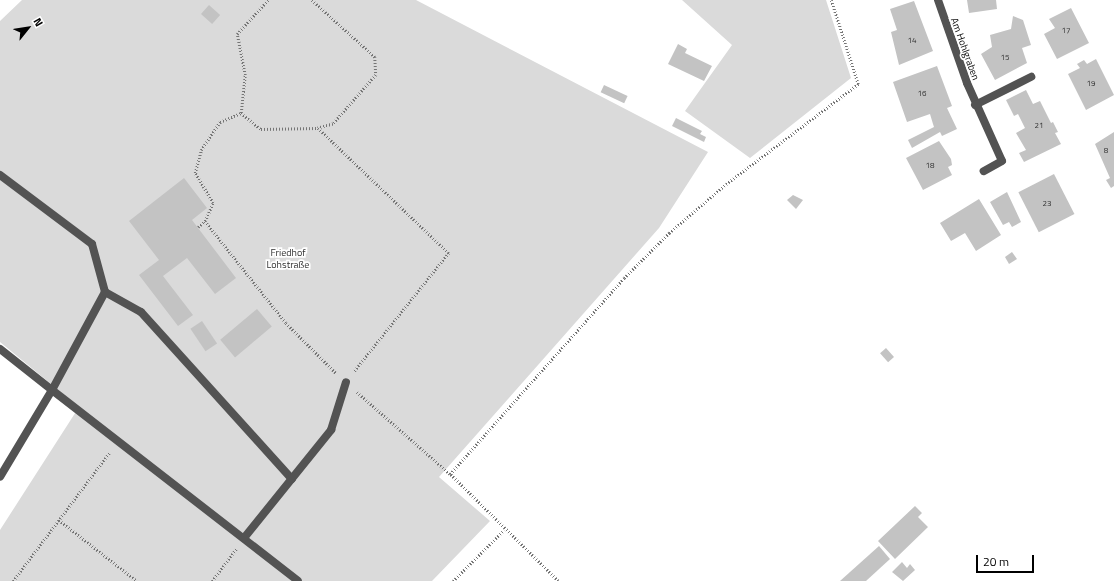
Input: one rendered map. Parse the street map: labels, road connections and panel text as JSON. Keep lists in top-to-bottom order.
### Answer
{
  "streets": {
    "street": ["Am Hohlgraben"]
  },
  "parks": ["Friedhof Lohstraße"],
  "house_numbers": [
    "17",
    "14",
    "15",
    "19",
    "16",
    "21",
    "8",
    "18",
    "23"
  ],
  "scale_bar": "20 m",
  "north": "top right"
}
